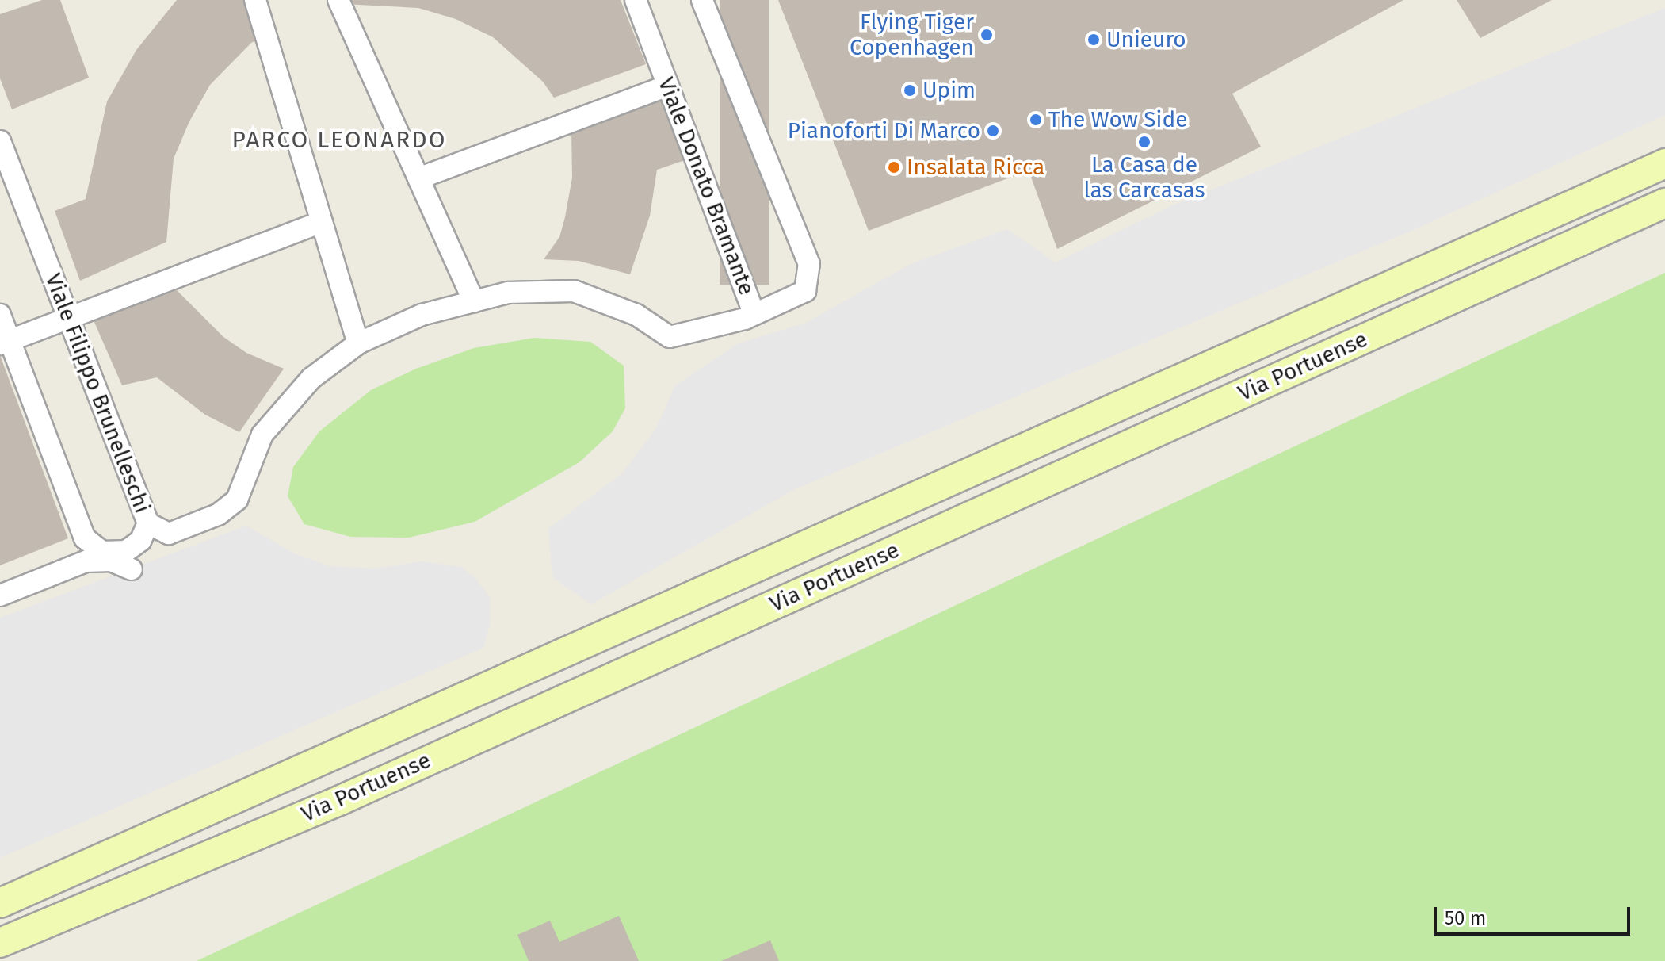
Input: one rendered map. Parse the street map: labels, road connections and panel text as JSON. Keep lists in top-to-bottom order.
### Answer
{
  "streets": {
    "street": ["Viale Donato Bramante", "Via Portuense", "Viale Filippo Brunelleschi"]
  },
  "districts": ["PARCO LEONARDO"],
  "places": [
    "Flying Tiger Copenhagen",
    "Unieuro",
    "Upim",
    "The Wow Side",
    "Pianoforti Di Marco",
    "La Casa de las Carcasas",
    "Insalata Ricca"
  ],
  "scale_bar": "50 m"
}
